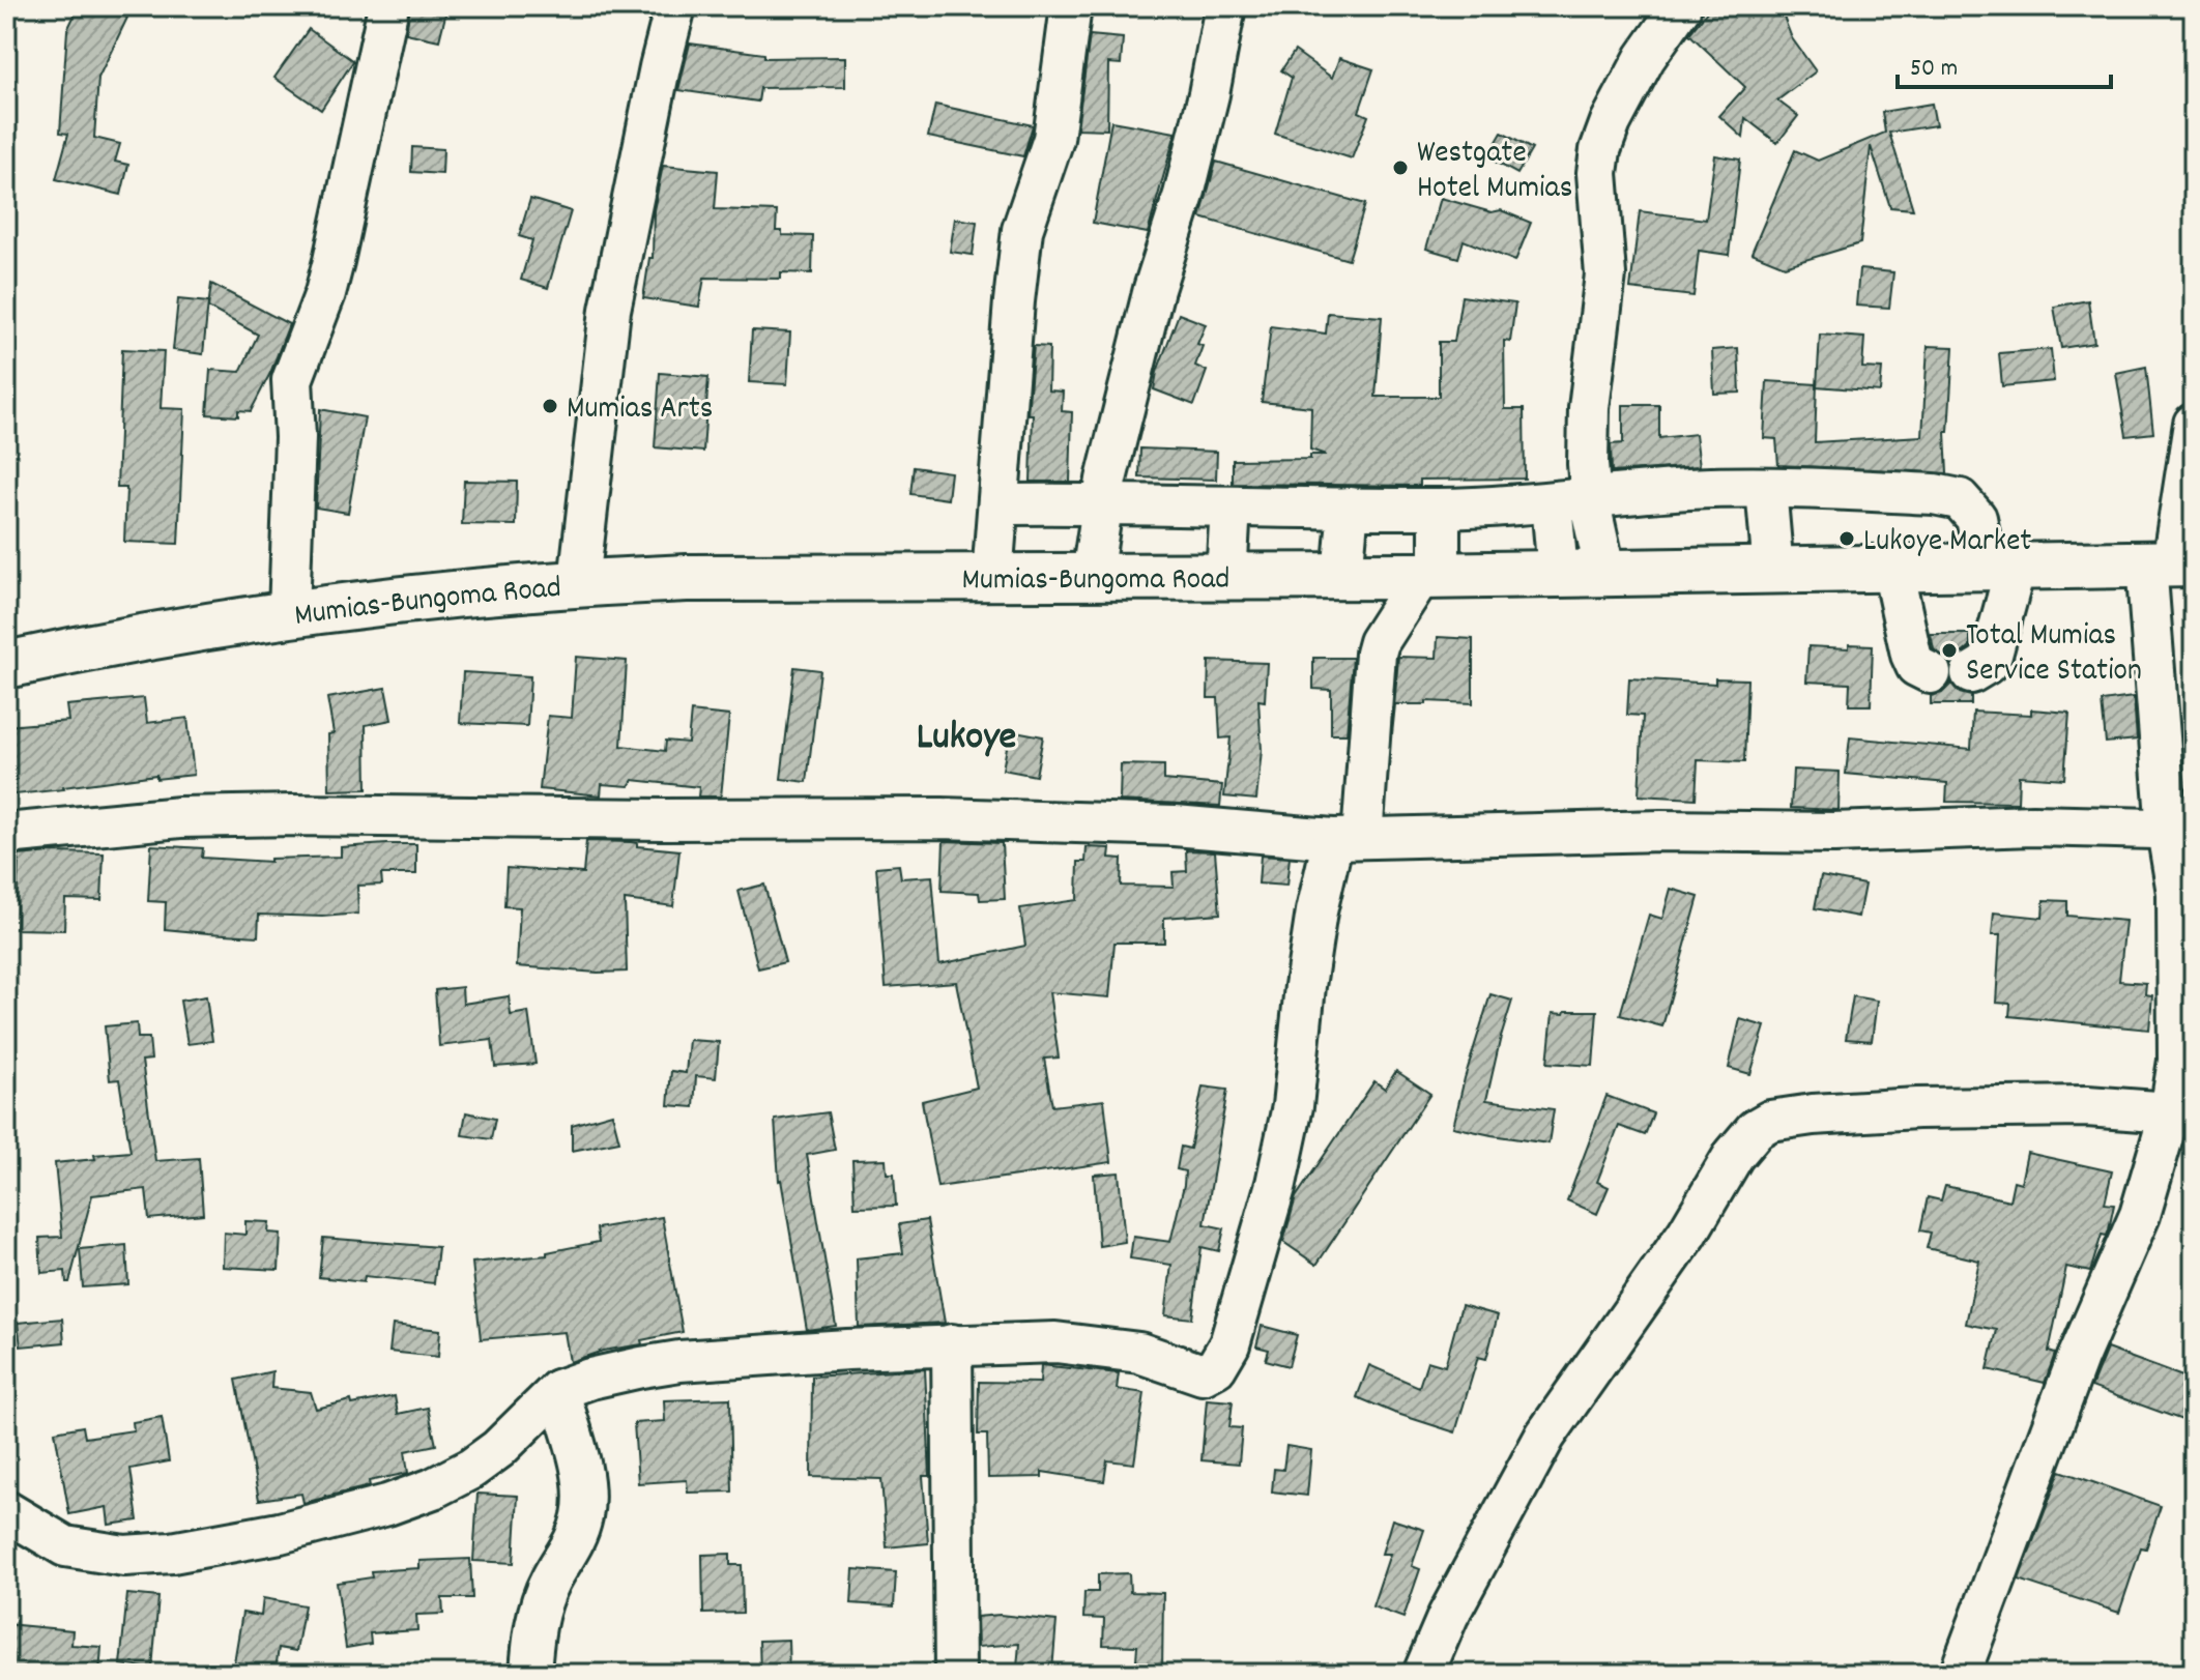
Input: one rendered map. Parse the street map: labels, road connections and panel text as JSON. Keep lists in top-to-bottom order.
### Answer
{
  "streets": {
    "highway": ["Mumias-Bungoma Road"]
  },
  "districts": ["Lukoye"],
  "places": [
    "Westgate Hotel Mumias",
    "Mumias Arts",
    "Lukoye Market",
    "Total Mumias Service Station"
  ],
  "scale_bar": "50 m"
}
